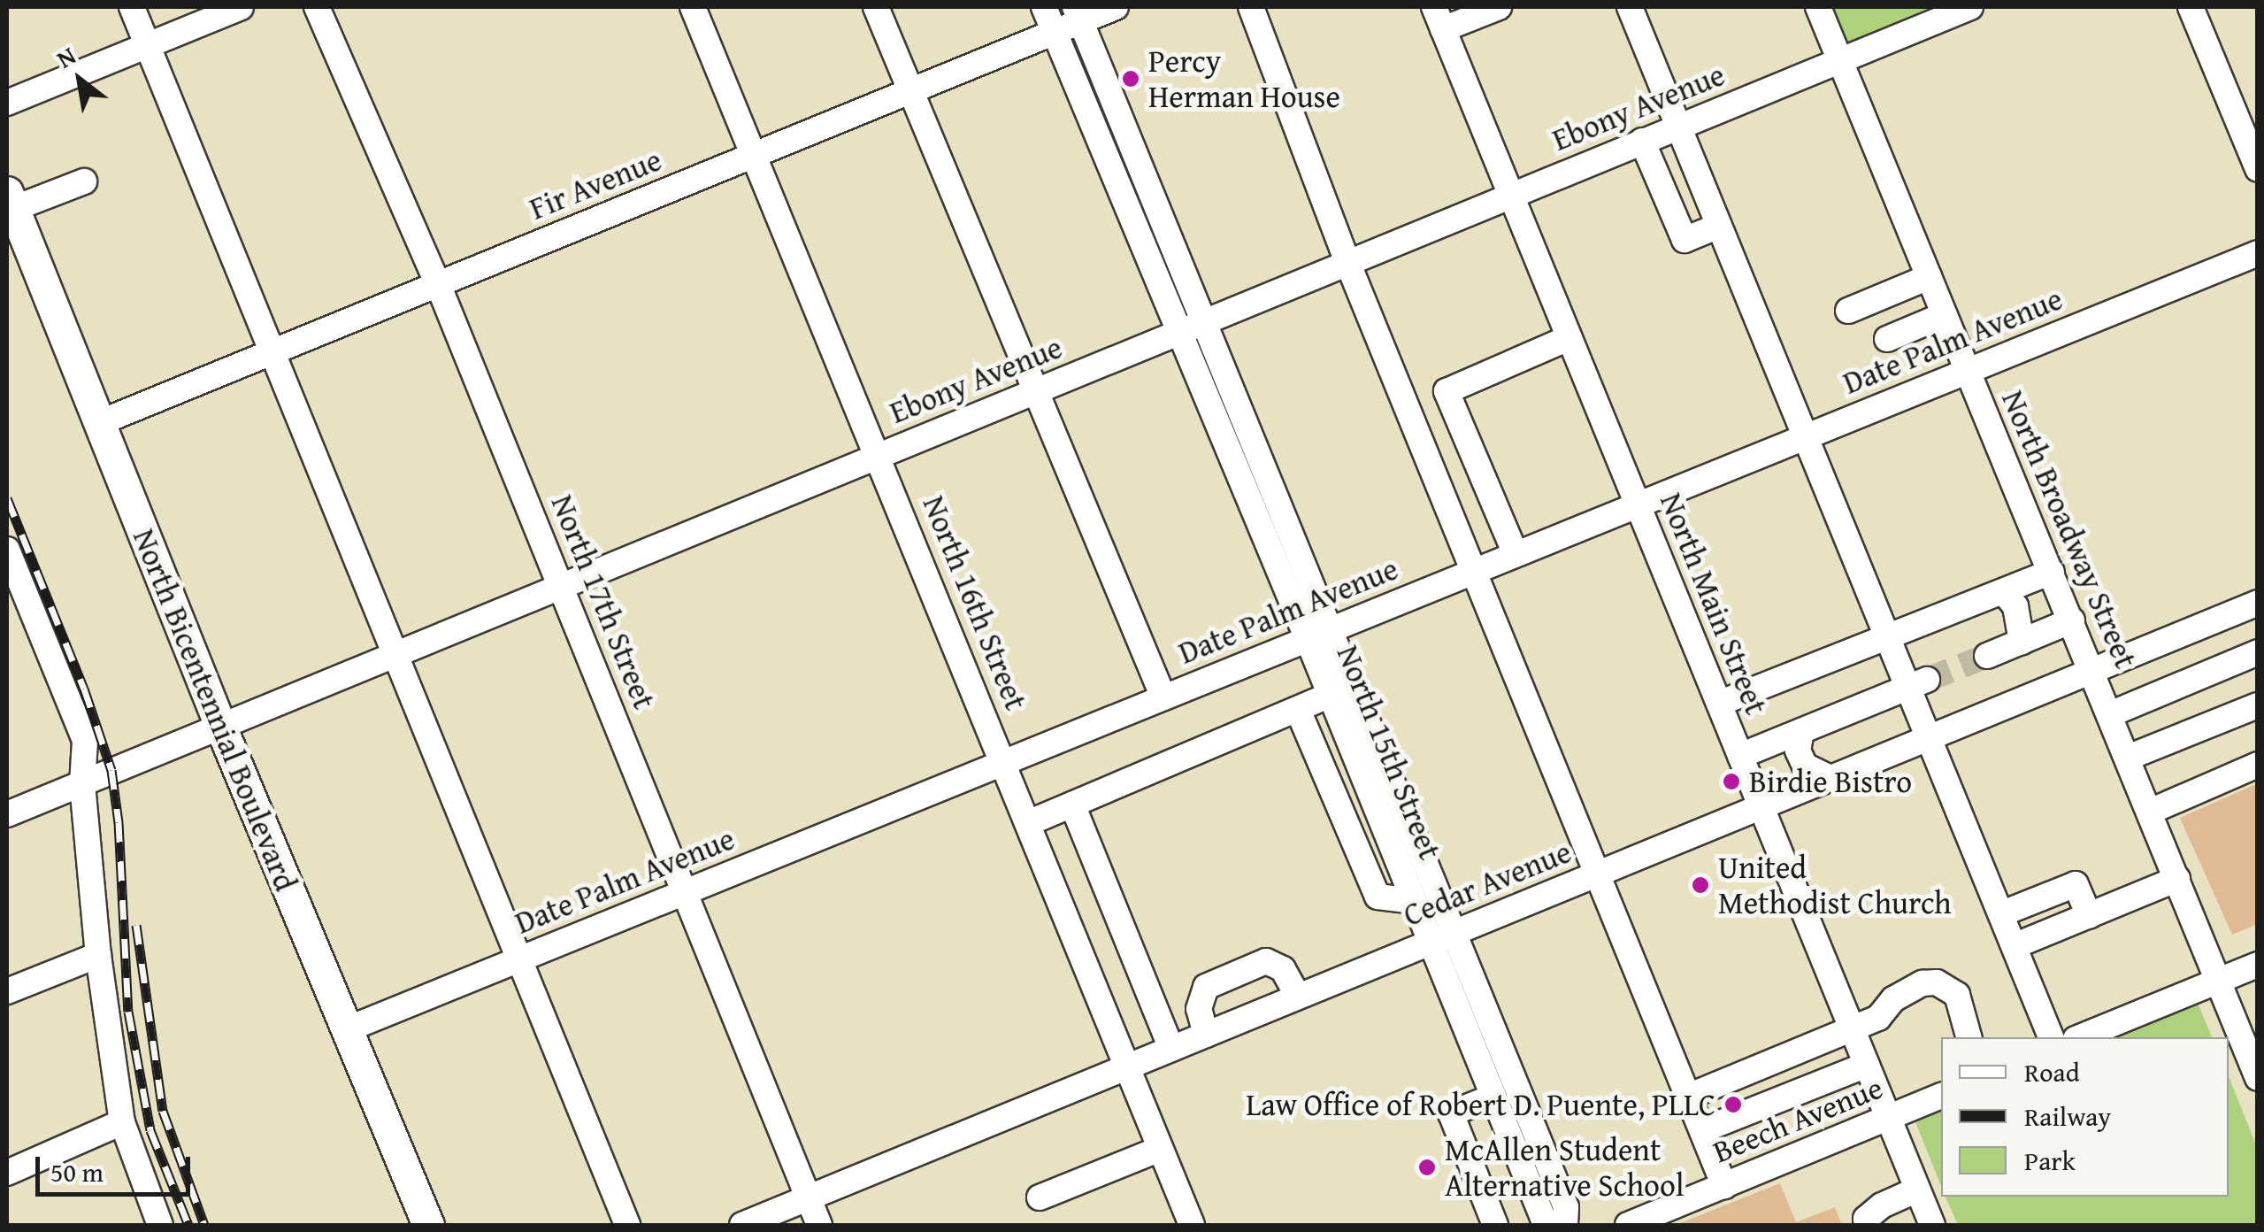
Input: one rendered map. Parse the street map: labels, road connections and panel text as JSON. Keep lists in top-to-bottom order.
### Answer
{
  "streets": {
    "main road": ["North Bicentennial Boulevard"],
    "street": [
      "Ebony Avenue",
      "Fir Avenue",
      "Date Palm Avenue",
      "North Broadway Street",
      "North 17th Street",
      "North 16th Street",
      "North Main Street",
      "North 15th Street",
      "Cedar Avenue",
      "Beech Avenue"
    ]
  },
  "crossings": [
    ["Ebony Avenue", "North Broadway Street"],
    ["Ebony Avenue", "North 17th Street"],
    ["Ebony Avenue", "North 16th Street"],
    ["Ebony Avenue", "North Main Street"],
    ["Ebony Avenue", "North Bicentennial Boulevard"],
    ["Ebony Avenue", "North 15th Street"],
    ["Fir Avenue", "North 17th Street"],
    ["Fir Avenue", "North 16th Street"],
    ["Fir Avenue", "North Bicentennial Boulevard"],
    ["Fir Avenue", "North 15th Street"],
    ["Date Palm Avenue", "North Broadway Street"],
    ["Date Palm Avenue", "North 17th Street"],
    ["Date Palm Avenue", "North 16th Street"],
    ["Date Palm Avenue", "North Main Street"],
    ["Date Palm Avenue", "North Bicentennial Boulevard"],
    ["Date Palm Avenue", "North 15th Street"],
    ["North Broadway Street", "Cedar Avenue"],
    ["North 17th Street", "Cedar Avenue"],
    ["North 16th Street", "Cedar Avenue"],
    ["North Main Street", "Cedar Avenue"],
    ["North Main Street", "Beech Avenue"],
    ["North 15th Street", "Cedar Avenue"]
  ],
  "places": [
    "Percy Herman House",
    "Birdie Bistro",
    "United Methodist Church",
    "Law Office of Robert D. Puente, PLLC",
    "McAllen Student Alternative School"
  ],
  "legend": ["Road", "Railway", "Park"],
  "scale_bar": "50 m",
  "north": "top left"
}
